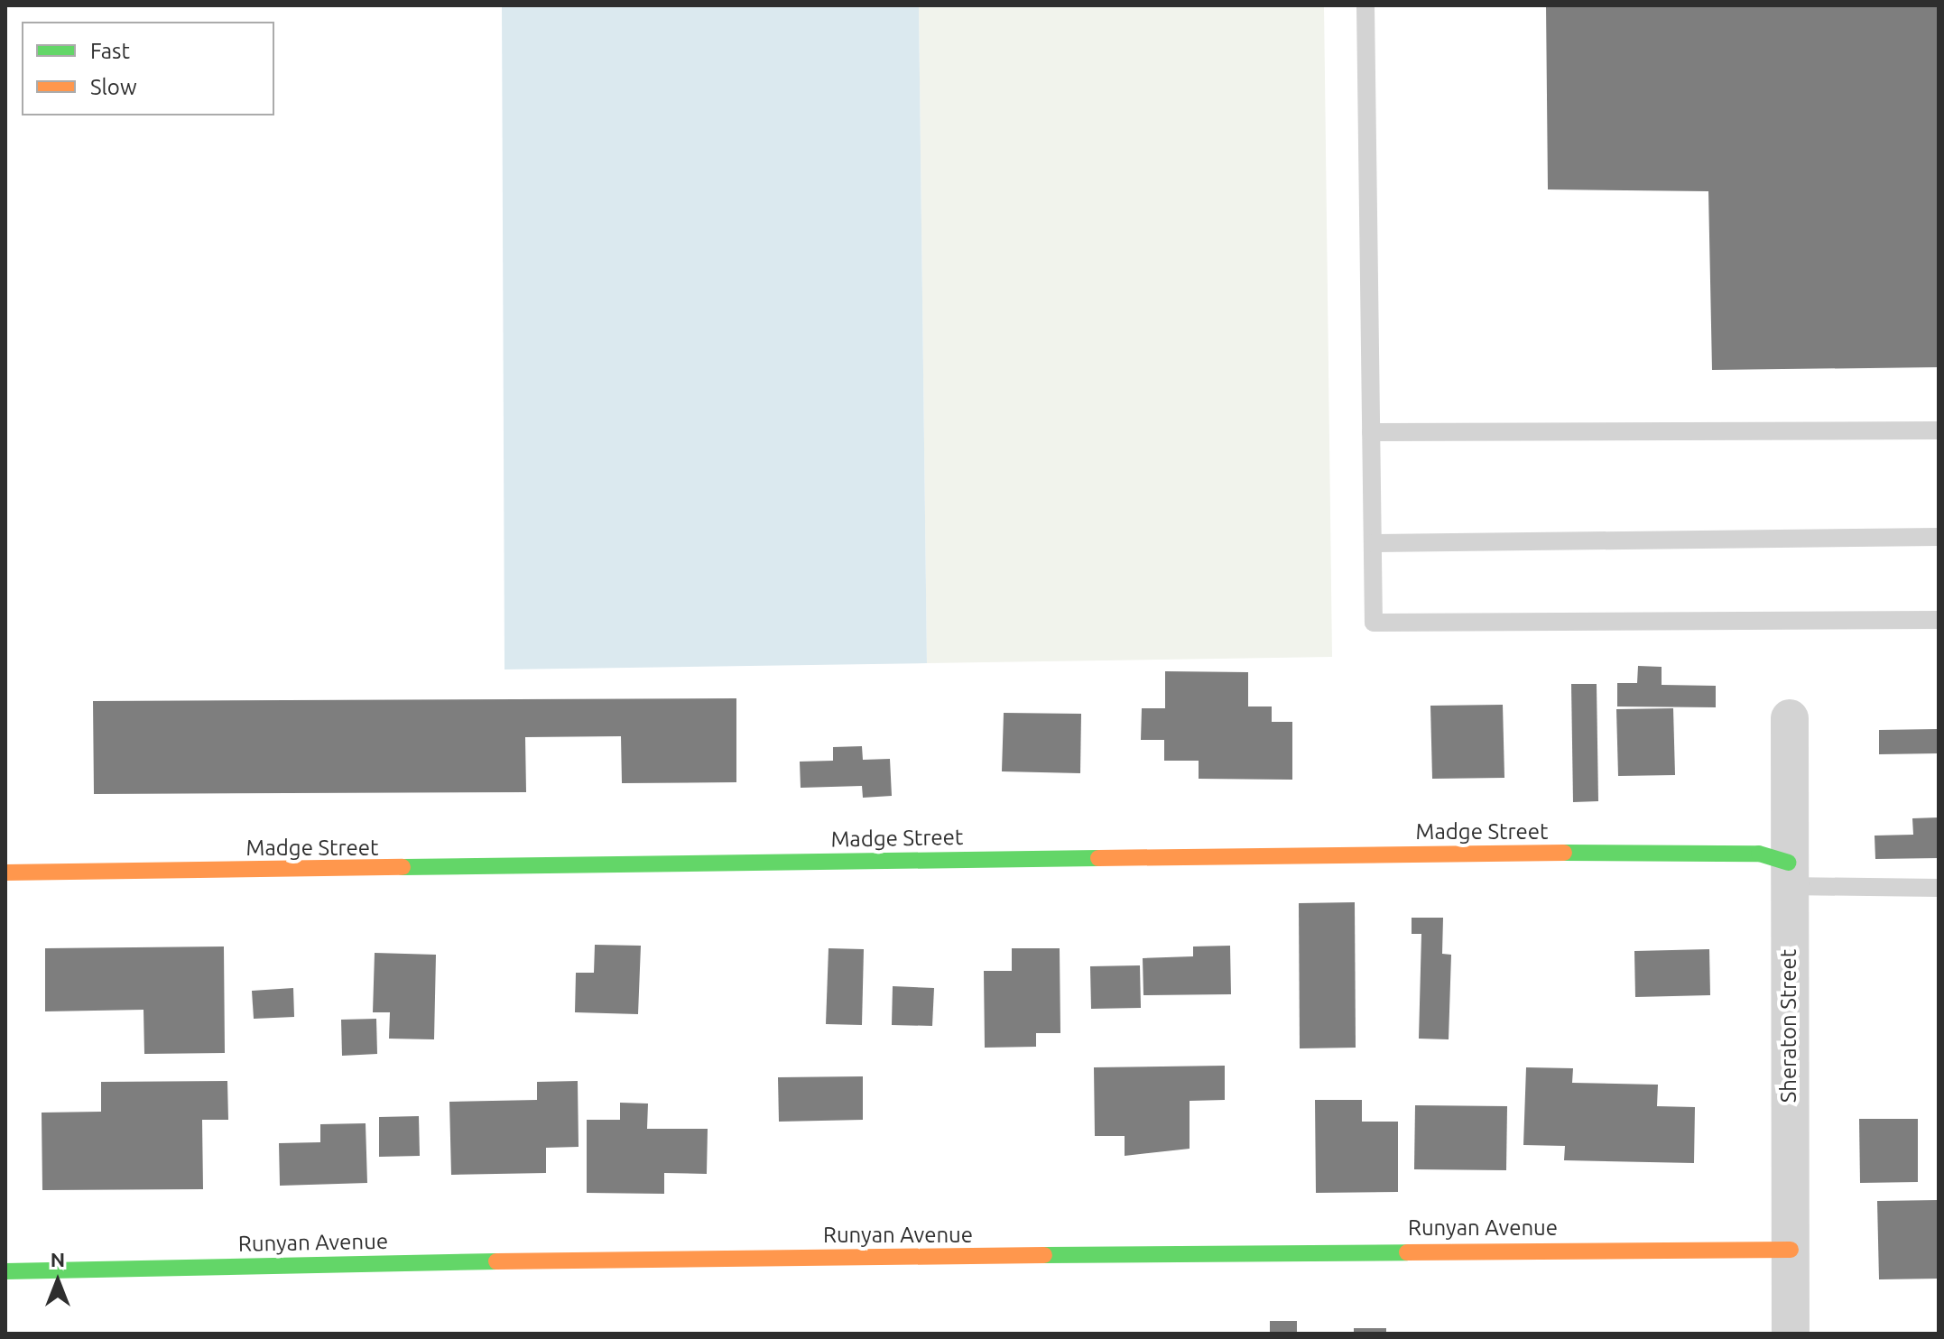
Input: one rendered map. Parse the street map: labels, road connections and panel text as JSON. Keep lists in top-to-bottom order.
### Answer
{
  "streets": {
    "street": ["Madge Street", "Sheraton Street", "Runyan Avenue"]
  },
  "crossings": [
    ["Madge Street", "Sheraton Street"],
    ["Sheraton Street", "Runyan Avenue"]
  ],
  "legend": ["Fast", "Slow"],
  "north": "top"
}
